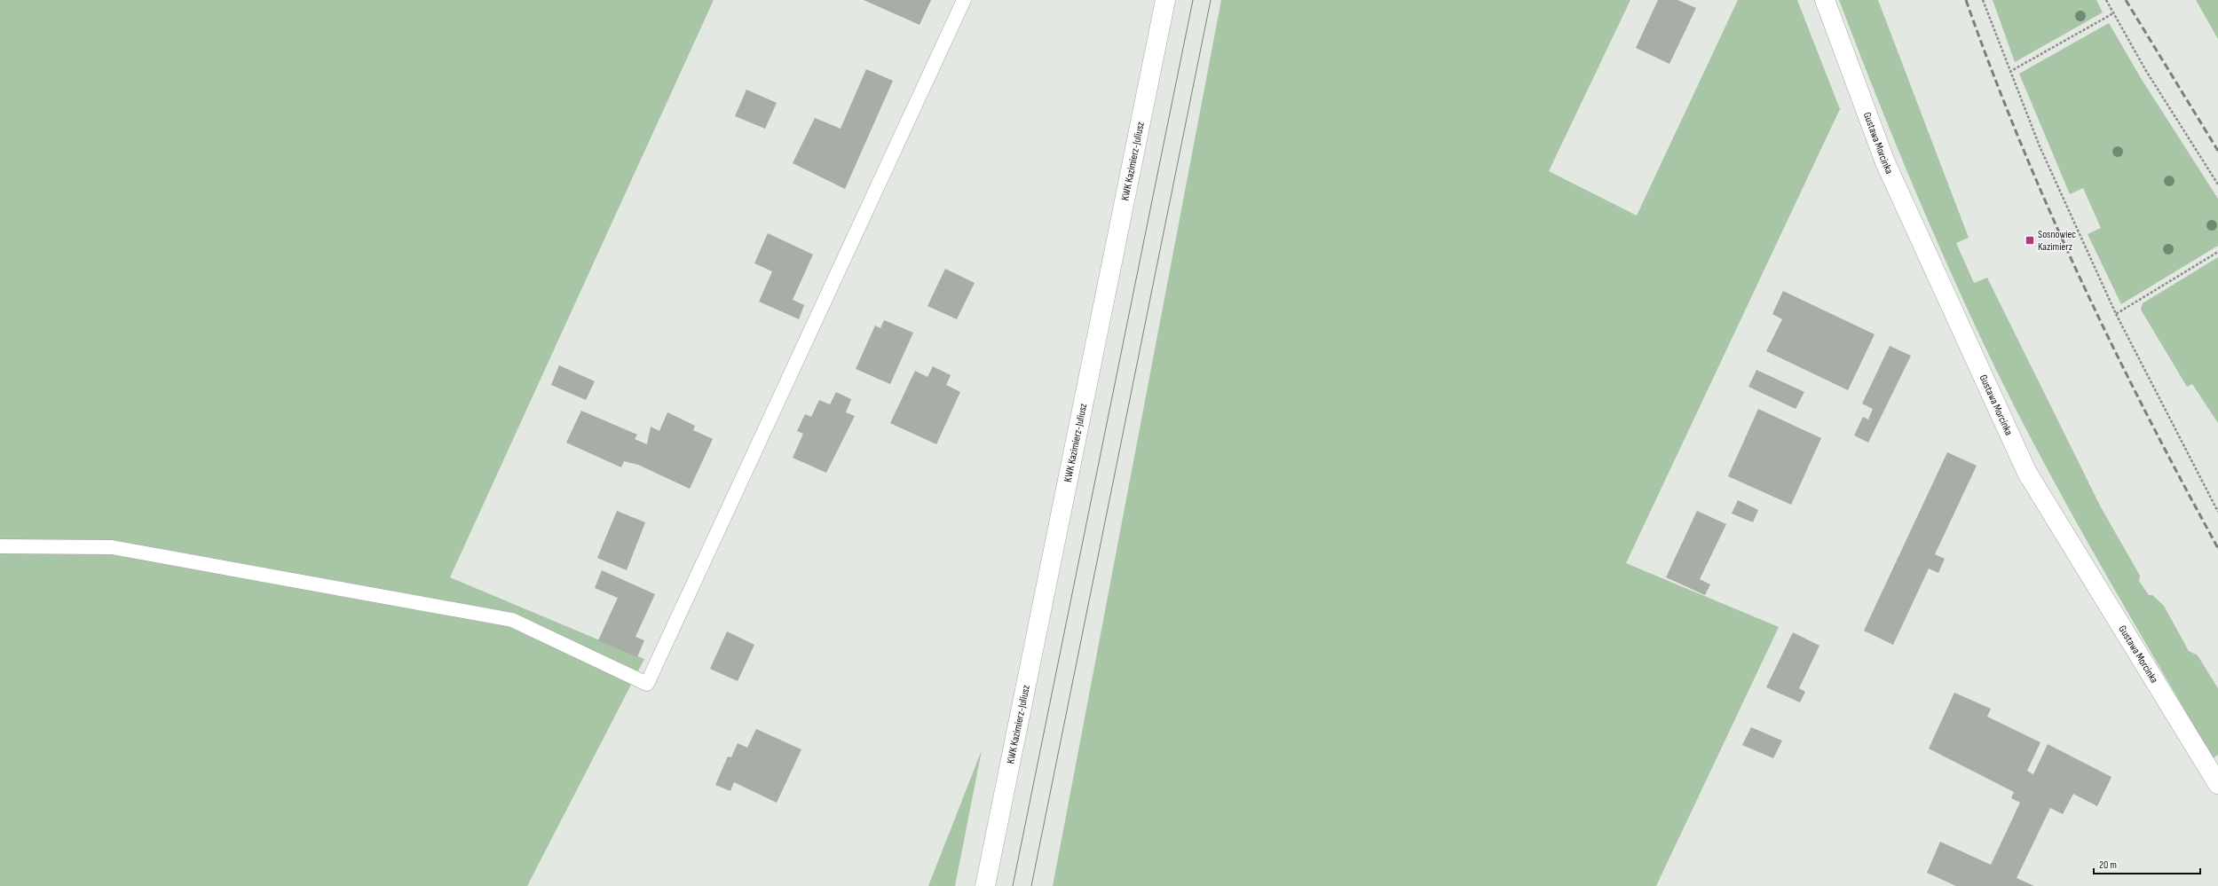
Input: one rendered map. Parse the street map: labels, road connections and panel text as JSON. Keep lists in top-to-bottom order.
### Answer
{
  "streets": {
    "street": ["Gustawa Morcinka", "KWK Kazimierz-Juliusz"]
  },
  "places": {
    "transit": ["Sosnowiec Kazimierz"]
  },
  "scale_bar": "20 m"
}
